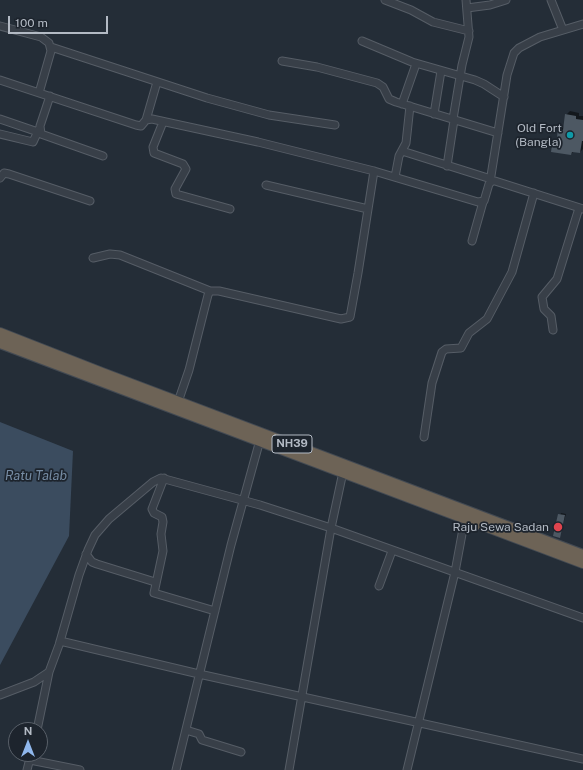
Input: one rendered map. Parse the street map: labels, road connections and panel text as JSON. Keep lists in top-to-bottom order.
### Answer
{
  "streets": {
    "highway": ["NH39"]
  },
  "water": ["Ratu Talab"],
  "places": ["Old Fort (Bangla)", "Raju Sewa Sadan"],
  "scale_bar": "100 m",
  "north": "top"
}
